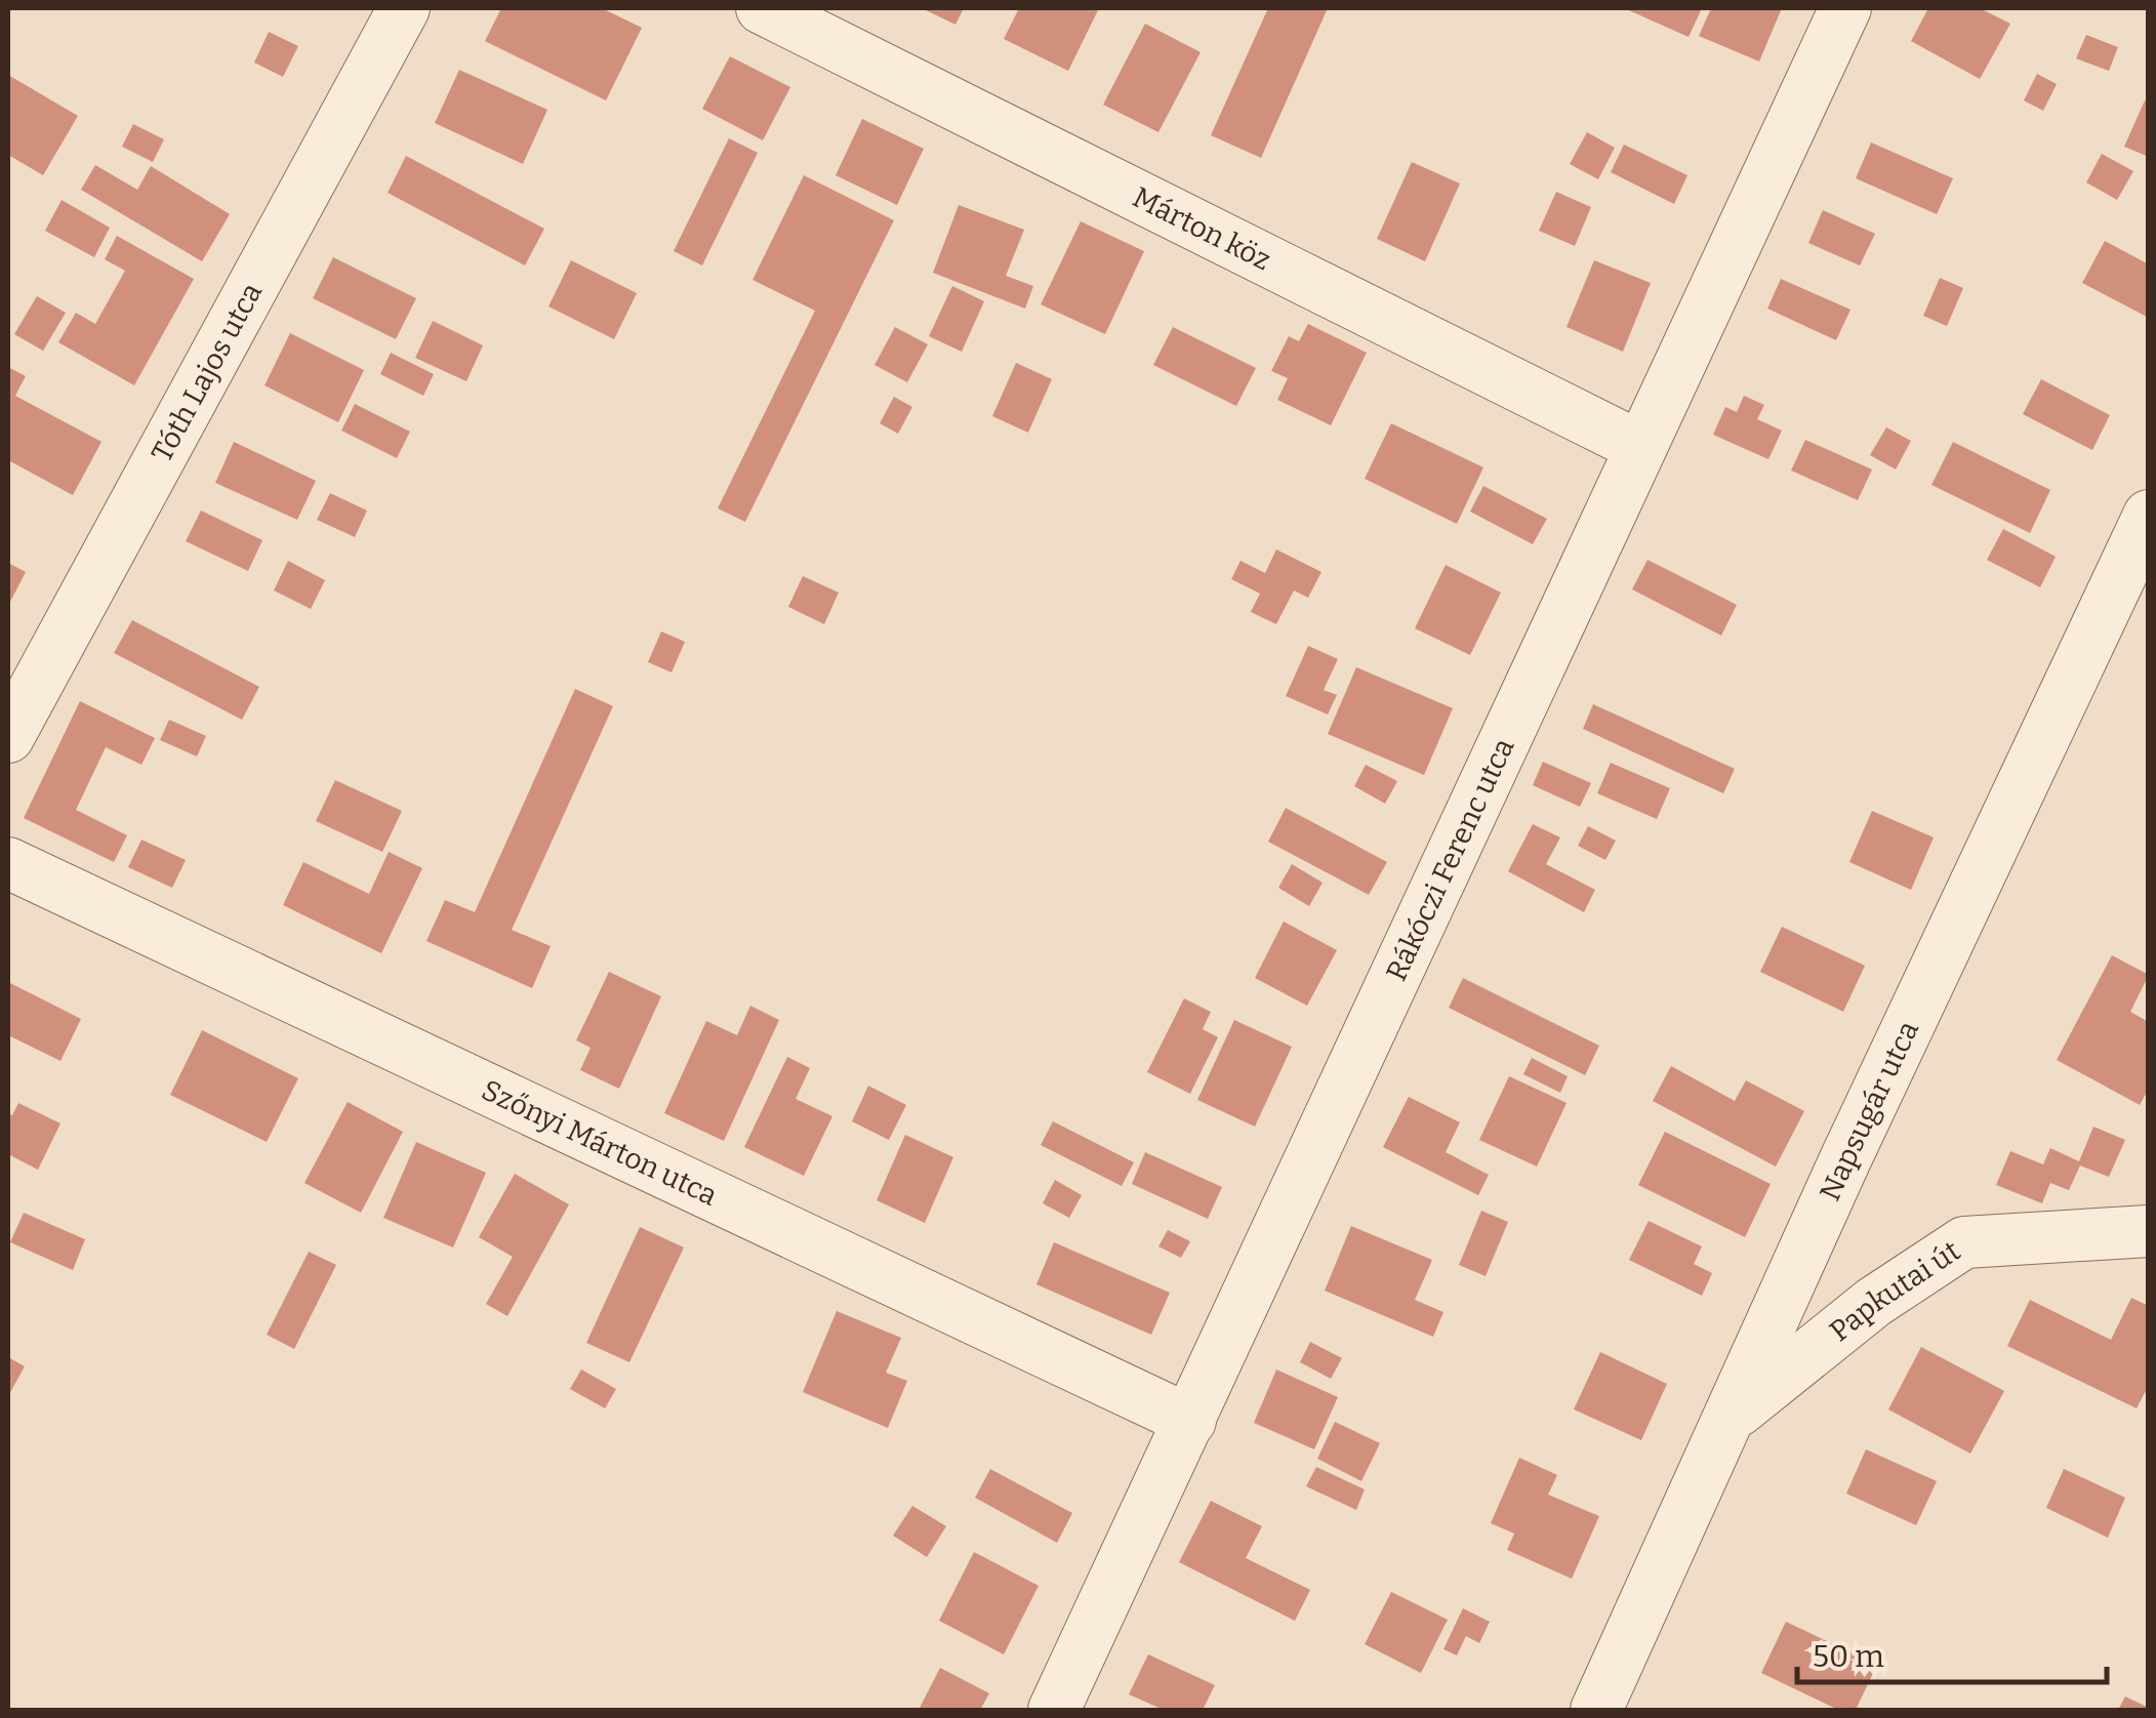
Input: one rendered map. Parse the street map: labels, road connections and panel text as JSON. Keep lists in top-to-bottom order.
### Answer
{
  "streets": {
    "street": [
      "Márton köz",
      "Tóth Lajos utca",
      "Rákóczi Ferenc utca",
      "Napsugár utca",
      "Szőnyi Márton utca",
      "Papkutai út"
    ]
  },
  "crossings": [
    ["Márton köz", "Rákóczi Ferenc utca"],
    ["Rákóczi Ferenc utca", "Szőnyi Márton utca"],
    ["Napsugár utca", "Papkutai út"]
  ],
  "scale_bar": "50 m"
}
